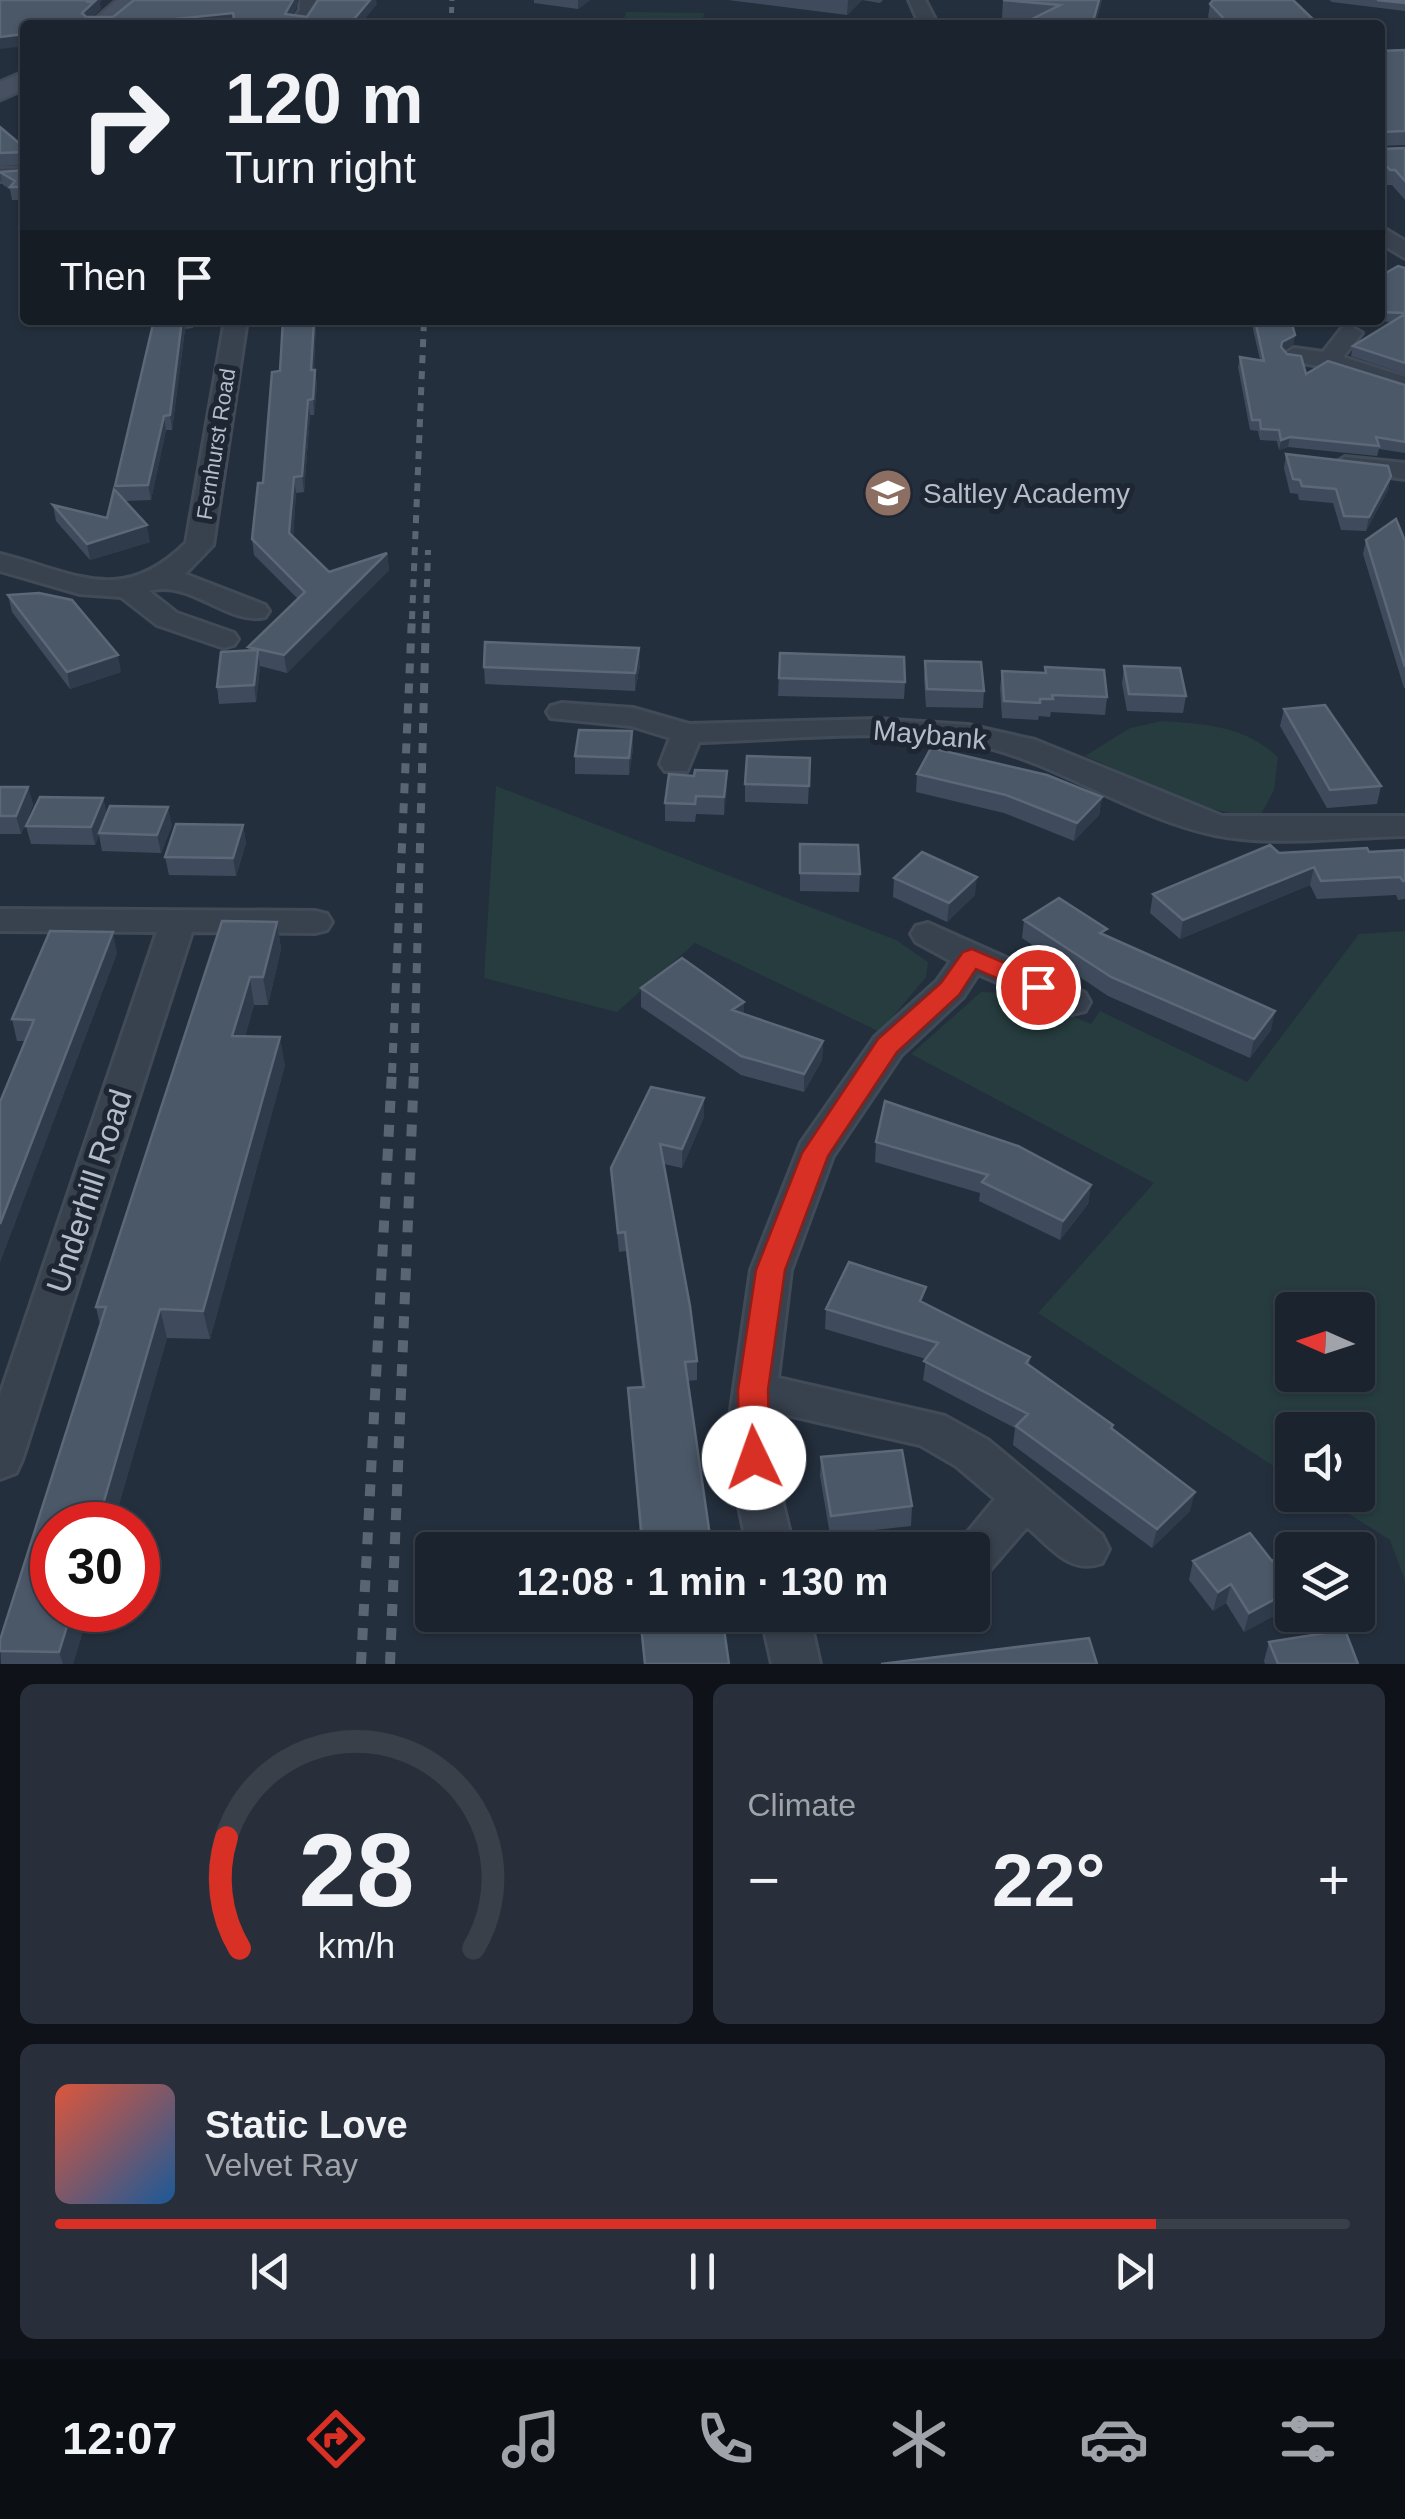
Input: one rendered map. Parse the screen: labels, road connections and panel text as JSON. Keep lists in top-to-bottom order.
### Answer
{
  "streets": {
    "street": ["Fernhurst Road", "Maybank", "Underhill Road"]
  },
  "places": {
    "school or university": ["Saltley Academy"]
  },
  "north": "left",
  "page": {
    "turn": ["120 m", "Turn right"],
    "then": "Then",
    "limit": "30",
    "trip": "12:08 · 1 min · 130 m",
    "tile": "Climate",
    "heat": ["−", "22°", "+"],
    "song": ["Static Love", "Velvet Ray"],
    "tabs": "12:07",
    "gauge": ["28", "km/h"]
  }
}
